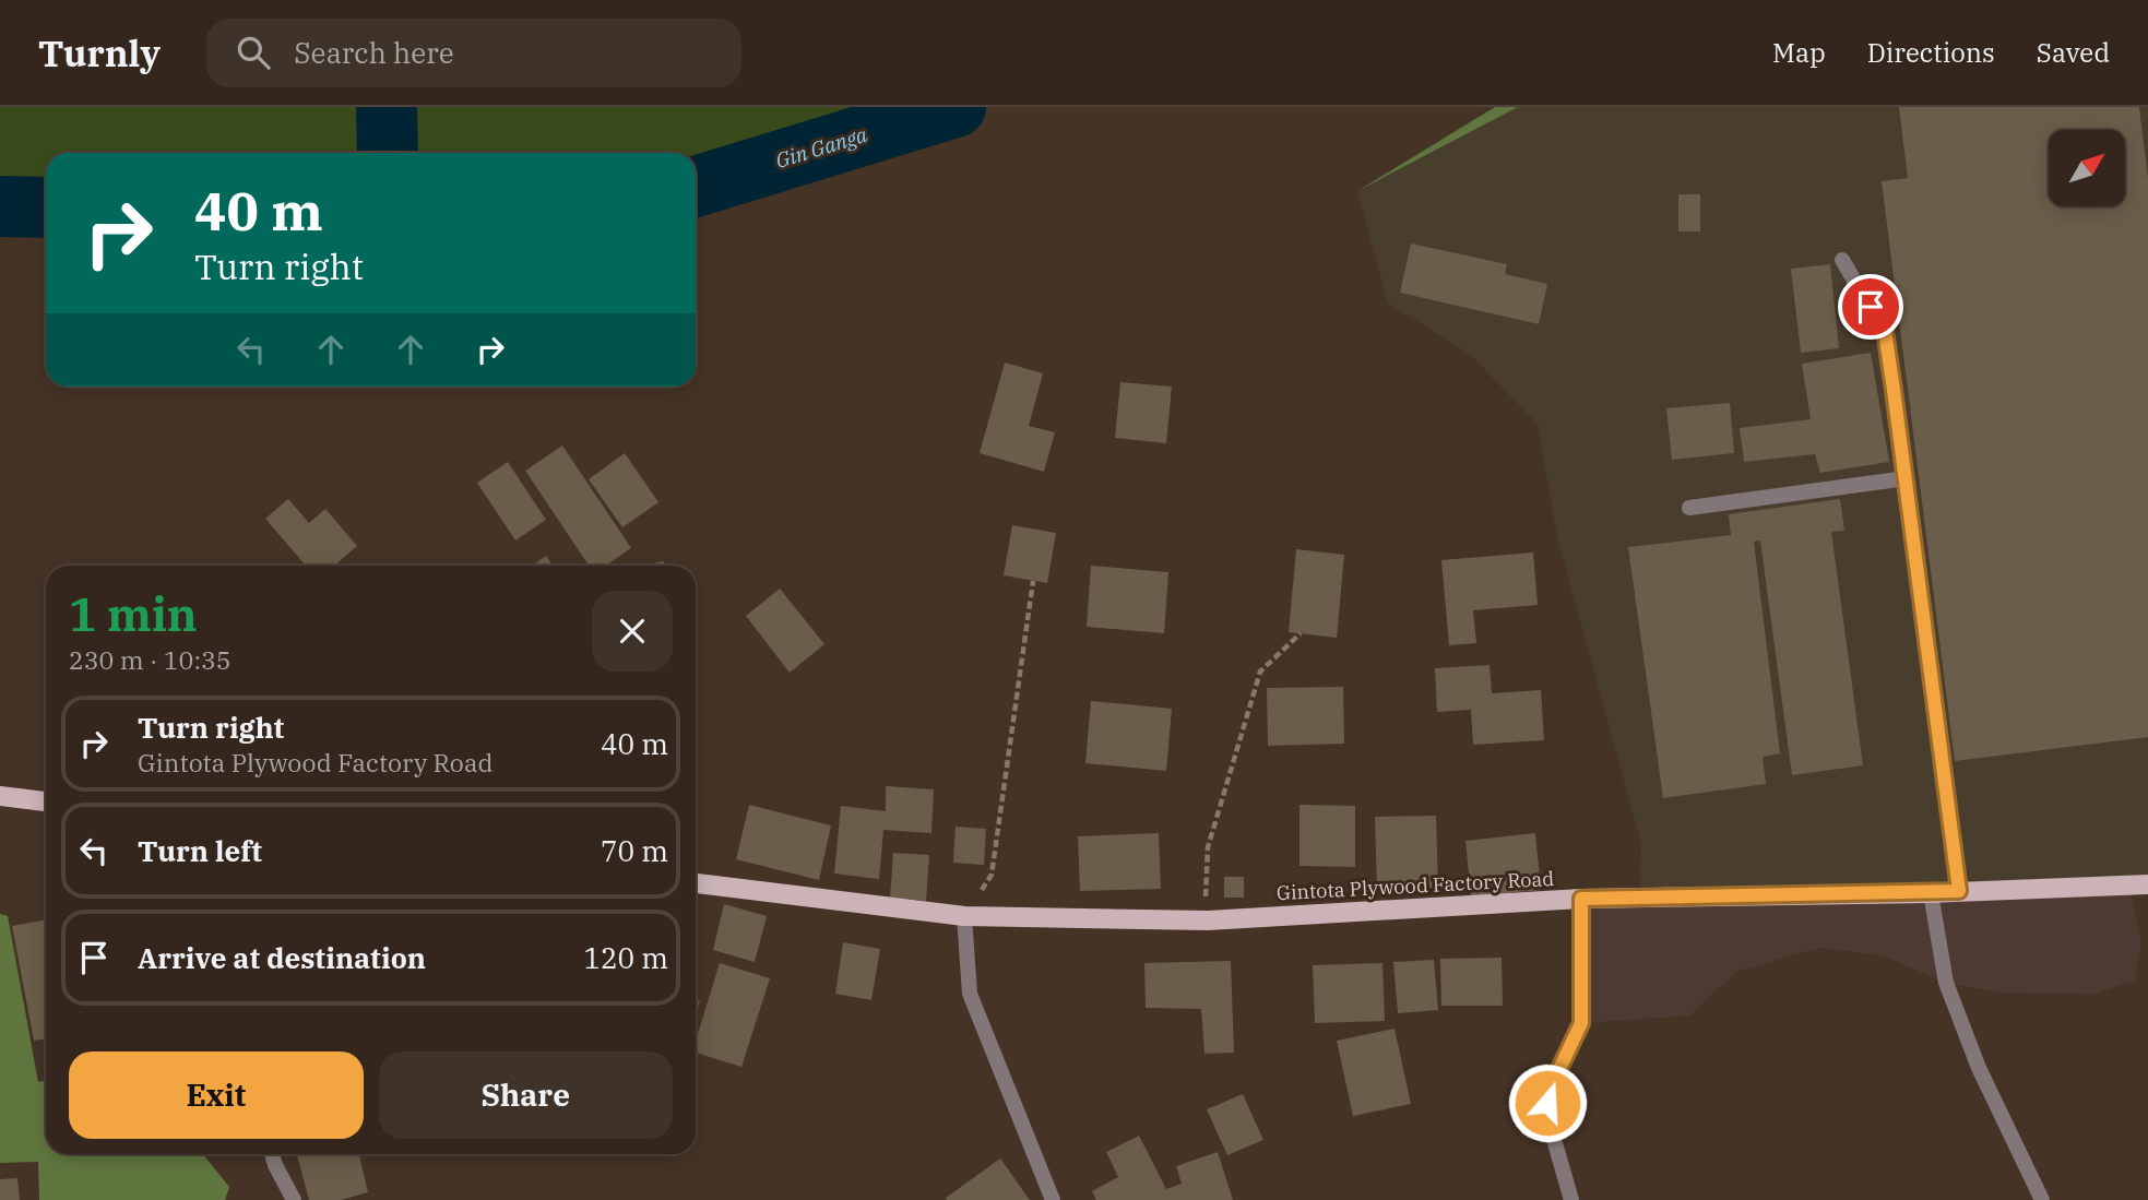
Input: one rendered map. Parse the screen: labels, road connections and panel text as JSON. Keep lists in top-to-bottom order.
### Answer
{
  "streets": {
    "main road": ["Gintota Plywood Factory Road"]
  },
  "water": ["Gin Ganga"],
  "north": "top right",
  "page": {
    "header": "Turnly",
    "search": "Search here",
    "nav": ["Map", "Directions", "Saved"],
    "turn": ["40 m", "Turn right"],
    "heading": ["1 min", "230 m · 10:35"],
    "list": [
      {
        "name": "Turn right",
        "note": "Gintota Plywood Factory Road",
        "value": "40 m"
      },
      {
        "name": "Turn left",
        "value": "70 m"
      },
      {
        "name": "Arrive at destination",
        "value": "120 m"
      }
    ],
    "buttons": ["Exit", "Share"]
  }
}
